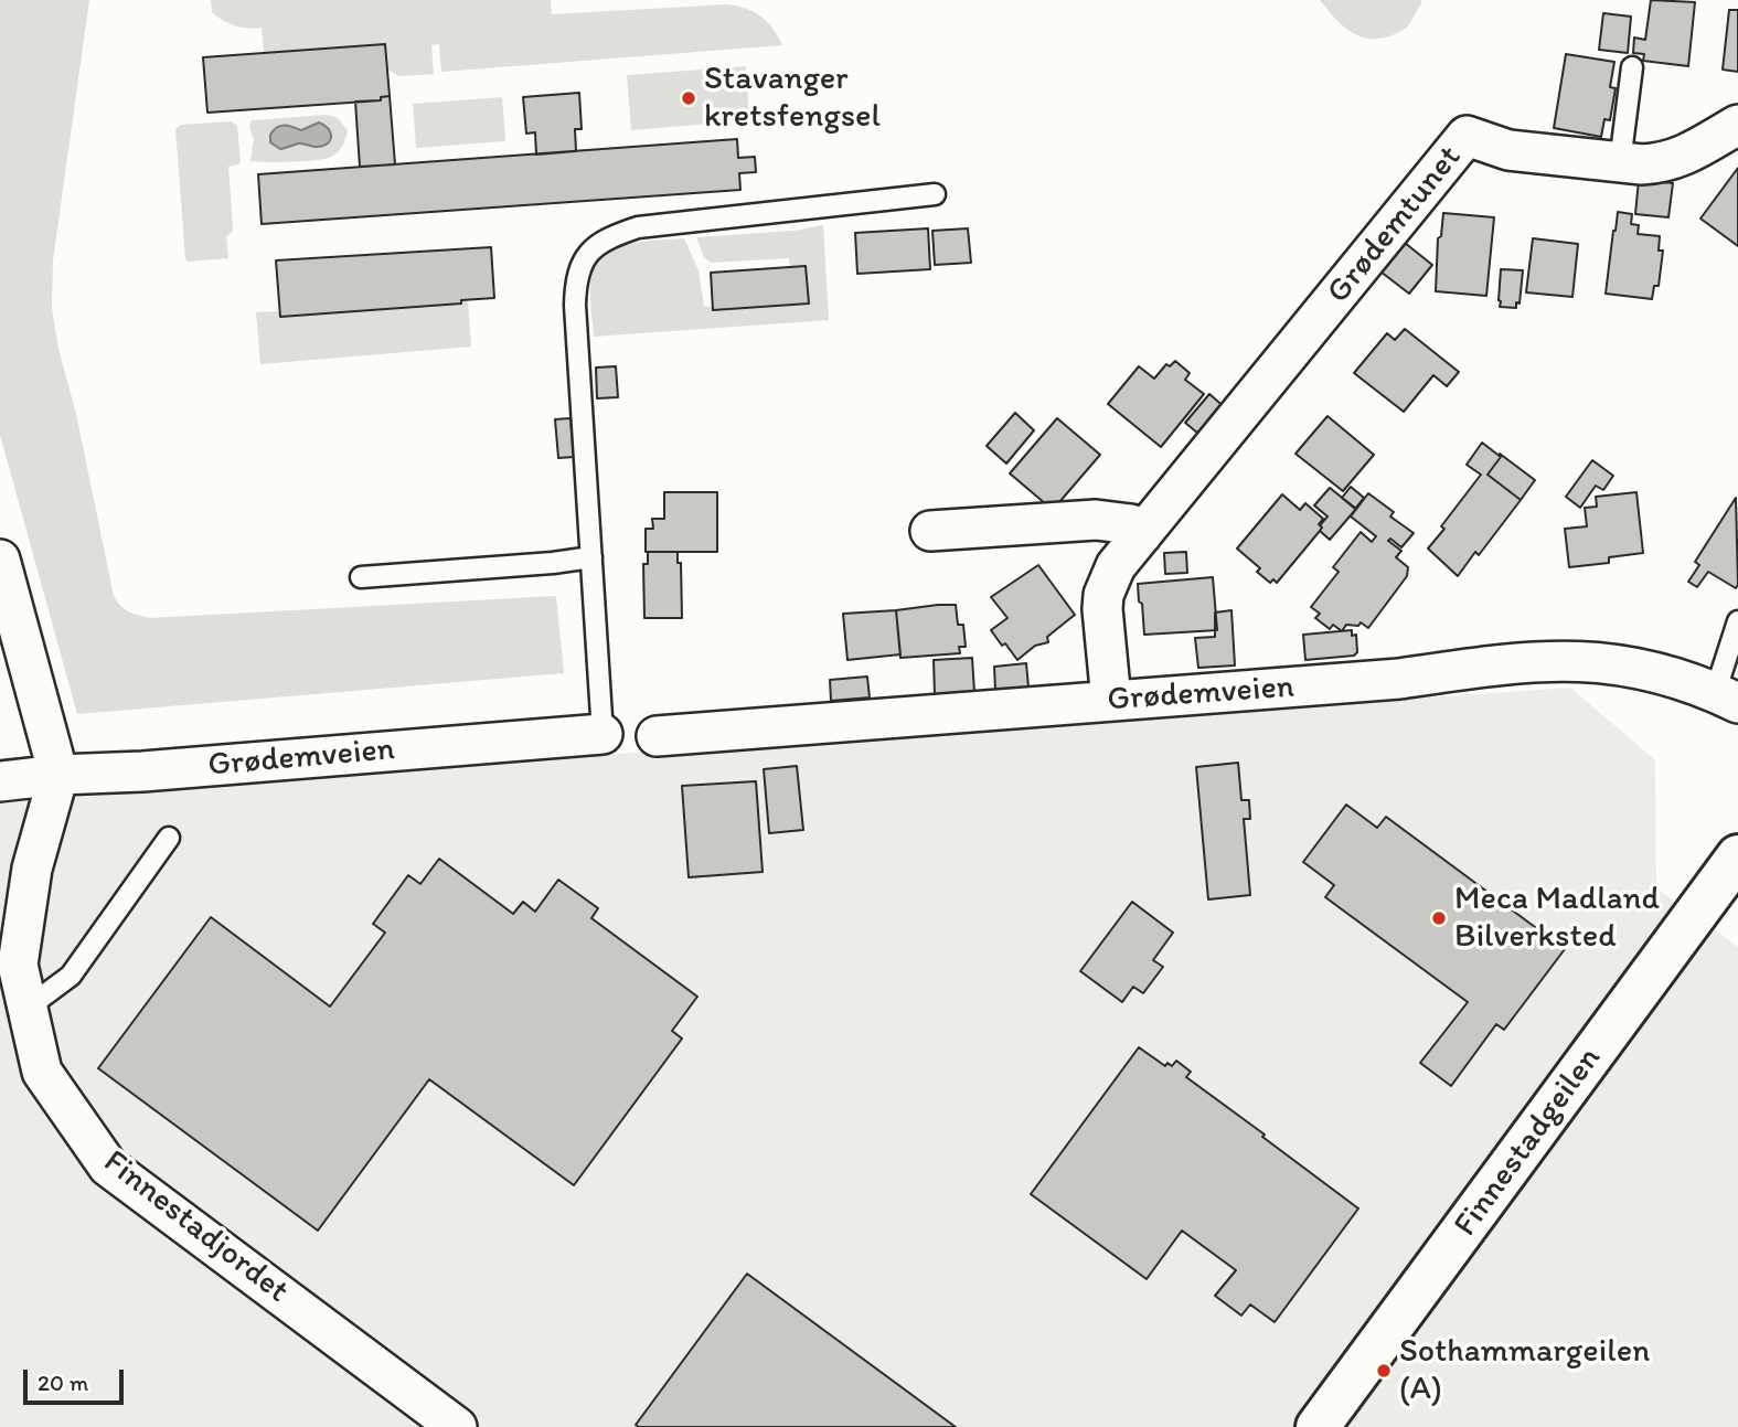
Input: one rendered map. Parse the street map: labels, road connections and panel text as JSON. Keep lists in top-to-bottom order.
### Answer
{
  "streets": {
    "main road": ["Finnestadgeilen"],
    "street": ["Grødemtunet", "Grødemveien", "Finnestadjordet"]
  },
  "crossings": [
    ["Grødemtunet", "Grødemveien"],
    ["Grødemveien", "Finnestadjordet"]
  ],
  "places": ["Stavanger kretsfengsel", "Meca Madland Bilverksted", "Sothammargeilen (A)"],
  "scale_bar": "20 m"
}
